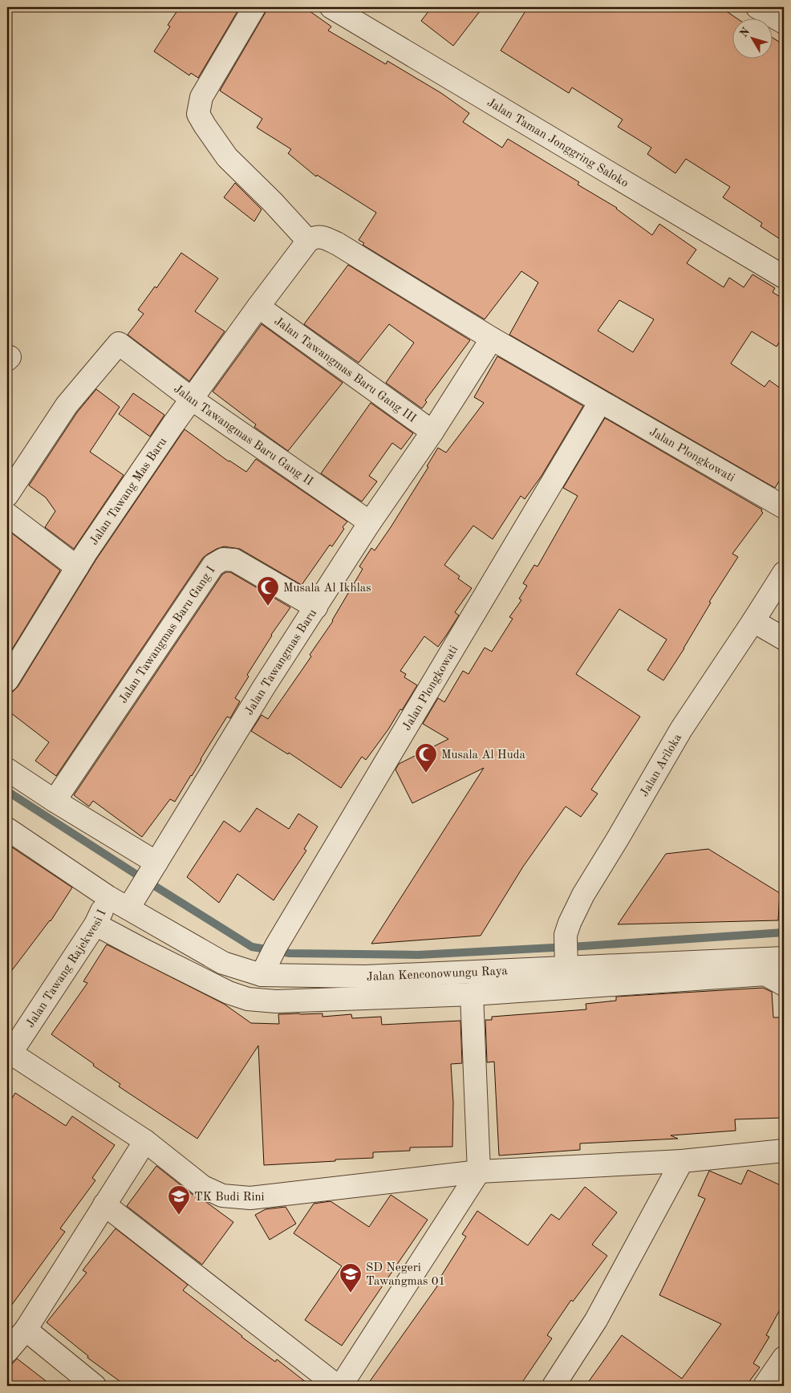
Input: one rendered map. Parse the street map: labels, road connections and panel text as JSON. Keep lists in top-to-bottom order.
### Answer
{
  "streets": {
    "street": [
      "Jalan Taman Jonggring Saloko",
      "Jalan Tawangmas Baru Gang III",
      "Jalan Tawangmas Baru Gang II",
      "Jalan Plongkowati",
      "Jalan Tawang Mas Baru",
      "Jalan Tawangmas Baru Gang I",
      "Jalan Tawangmas Baru",
      "Jalan Ariloka",
      "Jalan Tawang Rajekwesi I",
      "Jalan Kenconowungu Raya"
    ]
  },
  "crossings": [
    ["Jalan Tawangmas Baru Gang III", "Jalan Tawang Mas Baru"],
    ["Jalan Tawangmas Baru Gang III", "Jalan Tawangmas Baru"],
    ["Jalan Tawangmas Baru Gang II", "Jalan Tawang Mas Baru"],
    ["Jalan Tawangmas Baru Gang II", "Jalan Tawangmas Baru"],
    ["Jalan Plongkowati", "Jalan Tawang Mas Baru"],
    ["Jalan Plongkowati", "Jalan Tawangmas Baru"],
    ["Jalan Plongkowati", "Jalan Kenconowungu Raya"],
    ["Jalan Tawangmas Baru Gang I", "Jalan Tawangmas Baru"],
    ["Jalan Tawangmas Baru", "Jalan Kenconowungu Raya"],
    ["Jalan Ariloka", "Jalan Kenconowungu Raya"],
    ["Jalan Tawang Rajekwesi I", "Jalan Kenconowungu Raya"]
  ],
  "places": {
    "mosque": ["Musala Al Ikhlas", "Musala Al Huda"],
    "school or university": ["TK Budi Rini", "SD Negeri Tawangmas 01"]
  },
  "north": "top left"
}
